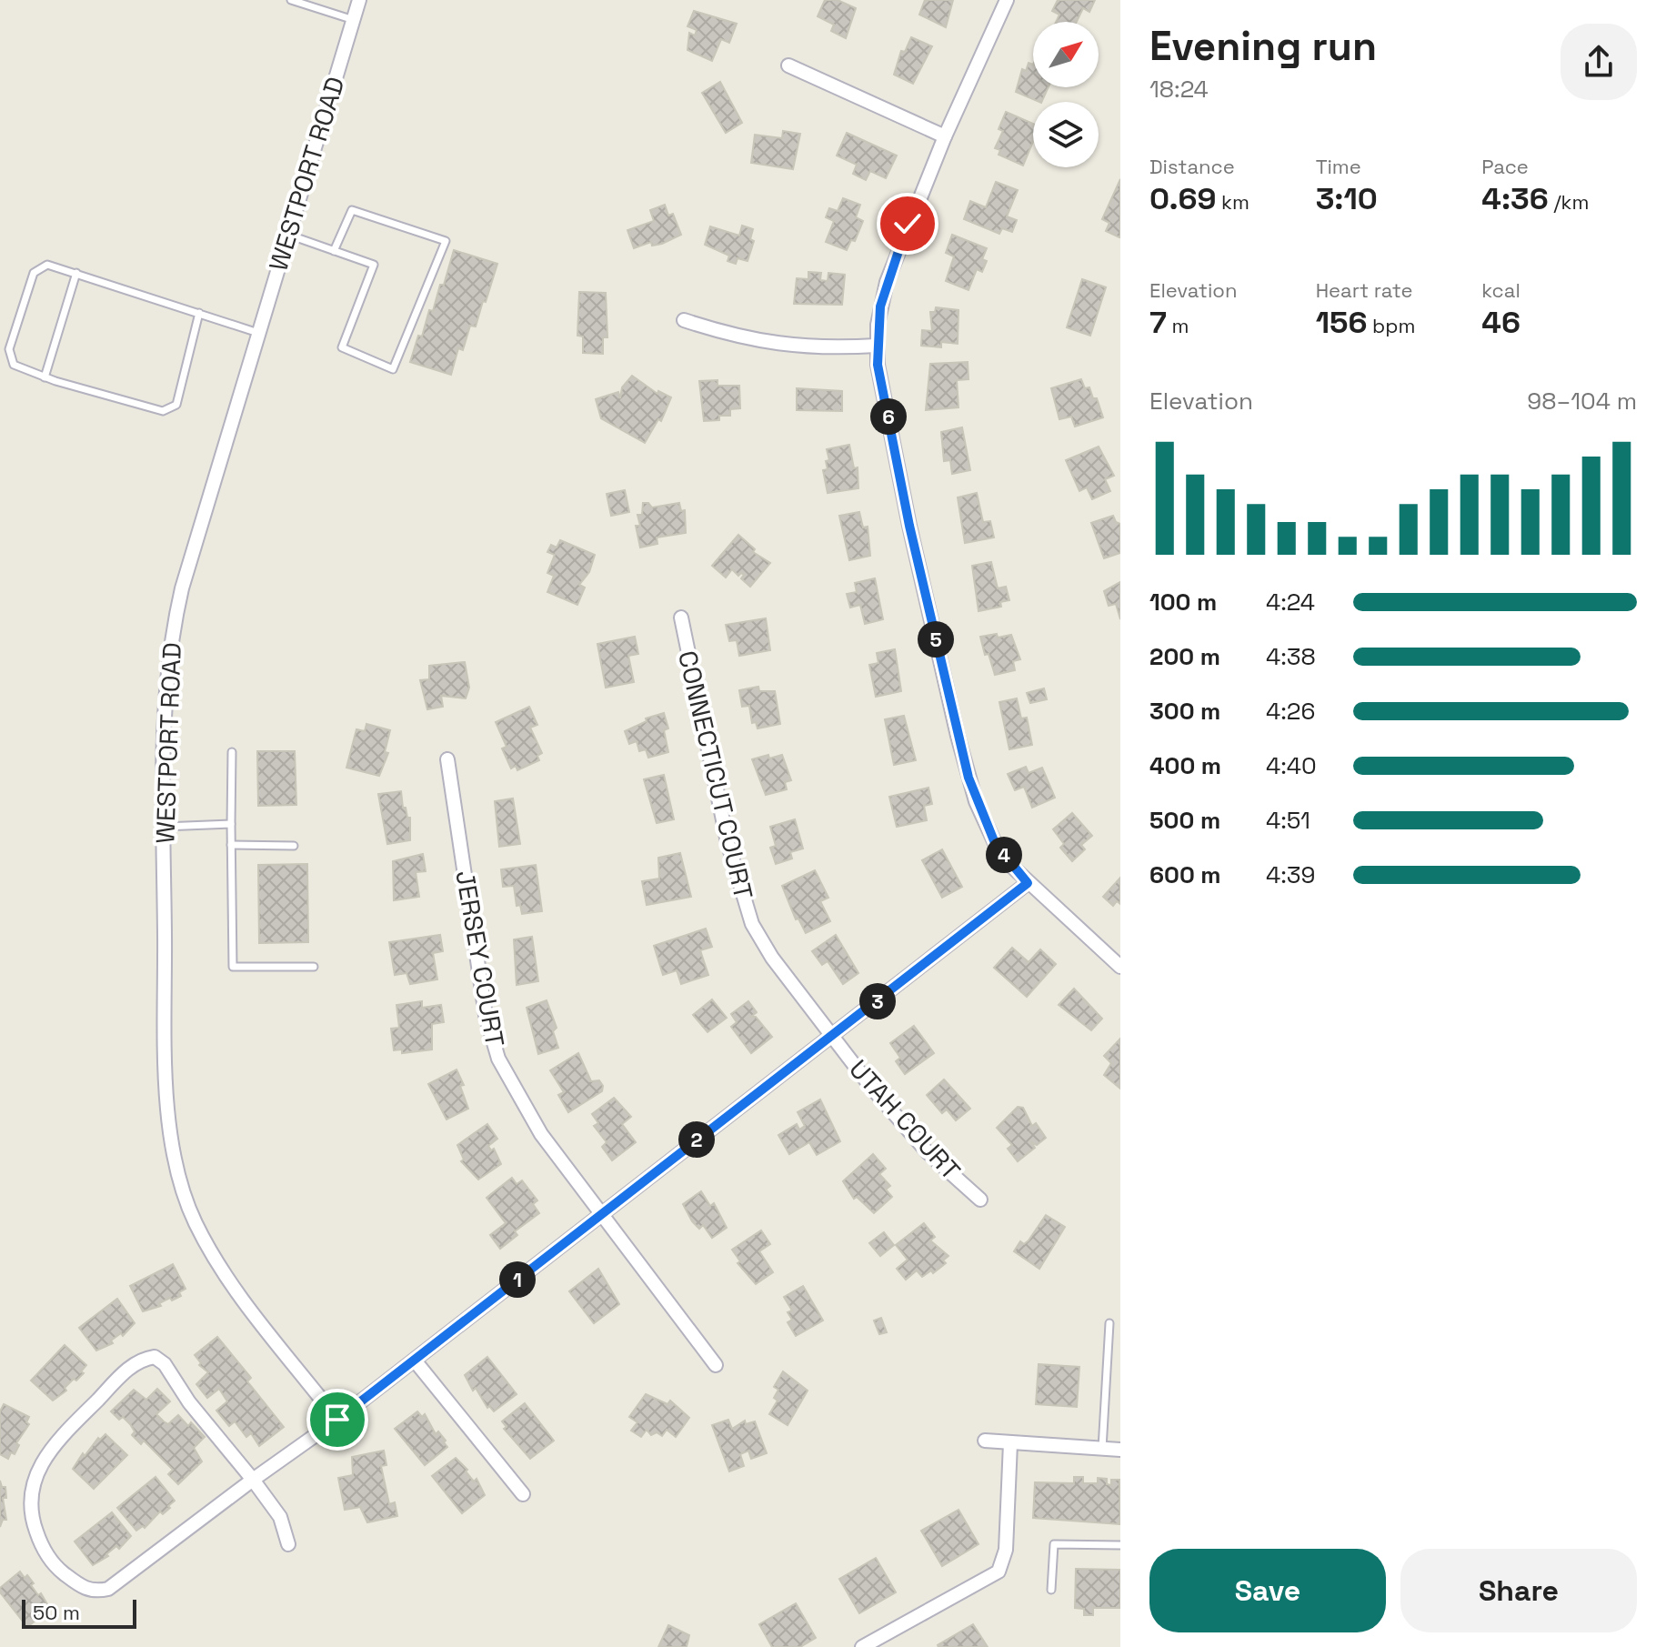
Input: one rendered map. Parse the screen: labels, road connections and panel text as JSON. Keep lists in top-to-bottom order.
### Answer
{
  "streets": {
    "street": [
      "WESTPORT ROAD",
      "CONNECTICUT COURT",
      "JERSEY COURT",
      "UTAH COURT"
    ]
  },
  "crossings": [
    ["CONNECTICUT COURT", "UTAH COURT"]
  ],
  "scale_bar": "50 m",
  "north": "top right",
  "page": {
    "heading": ["Evening run", "18:24"],
    "stats": [
      ["Distance", "0.69 km"],
      ["Time", "3:10"],
      ["Pace", "4:36 /km"],
      ["Elevation", "7 m"],
      ["Heart rate", "156 bpm"],
      ["kcal", "46"]
    ],
    "chart": ["Elevation", "98–104 m"],
    "pins": [
      "6",
      "5",
      "4",
      "3",
      "2",
      "1"
    ],
    "list": [
      {
        "name": "100 m",
        "note": "4:24"
      },
      {
        "name": "200 m",
        "note": "4:38"
      },
      {
        "name": "300 m",
        "note": "4:26"
      },
      {
        "name": "400 m",
        "note": "4:40"
      },
      {
        "name": "500 m",
        "note": "4:51"
      },
      {
        "name": "600 m",
        "note": "4:39"
      }
    ],
    "buttons": ["Save", "Share"],
    "scale": "50 m"
  }
}
